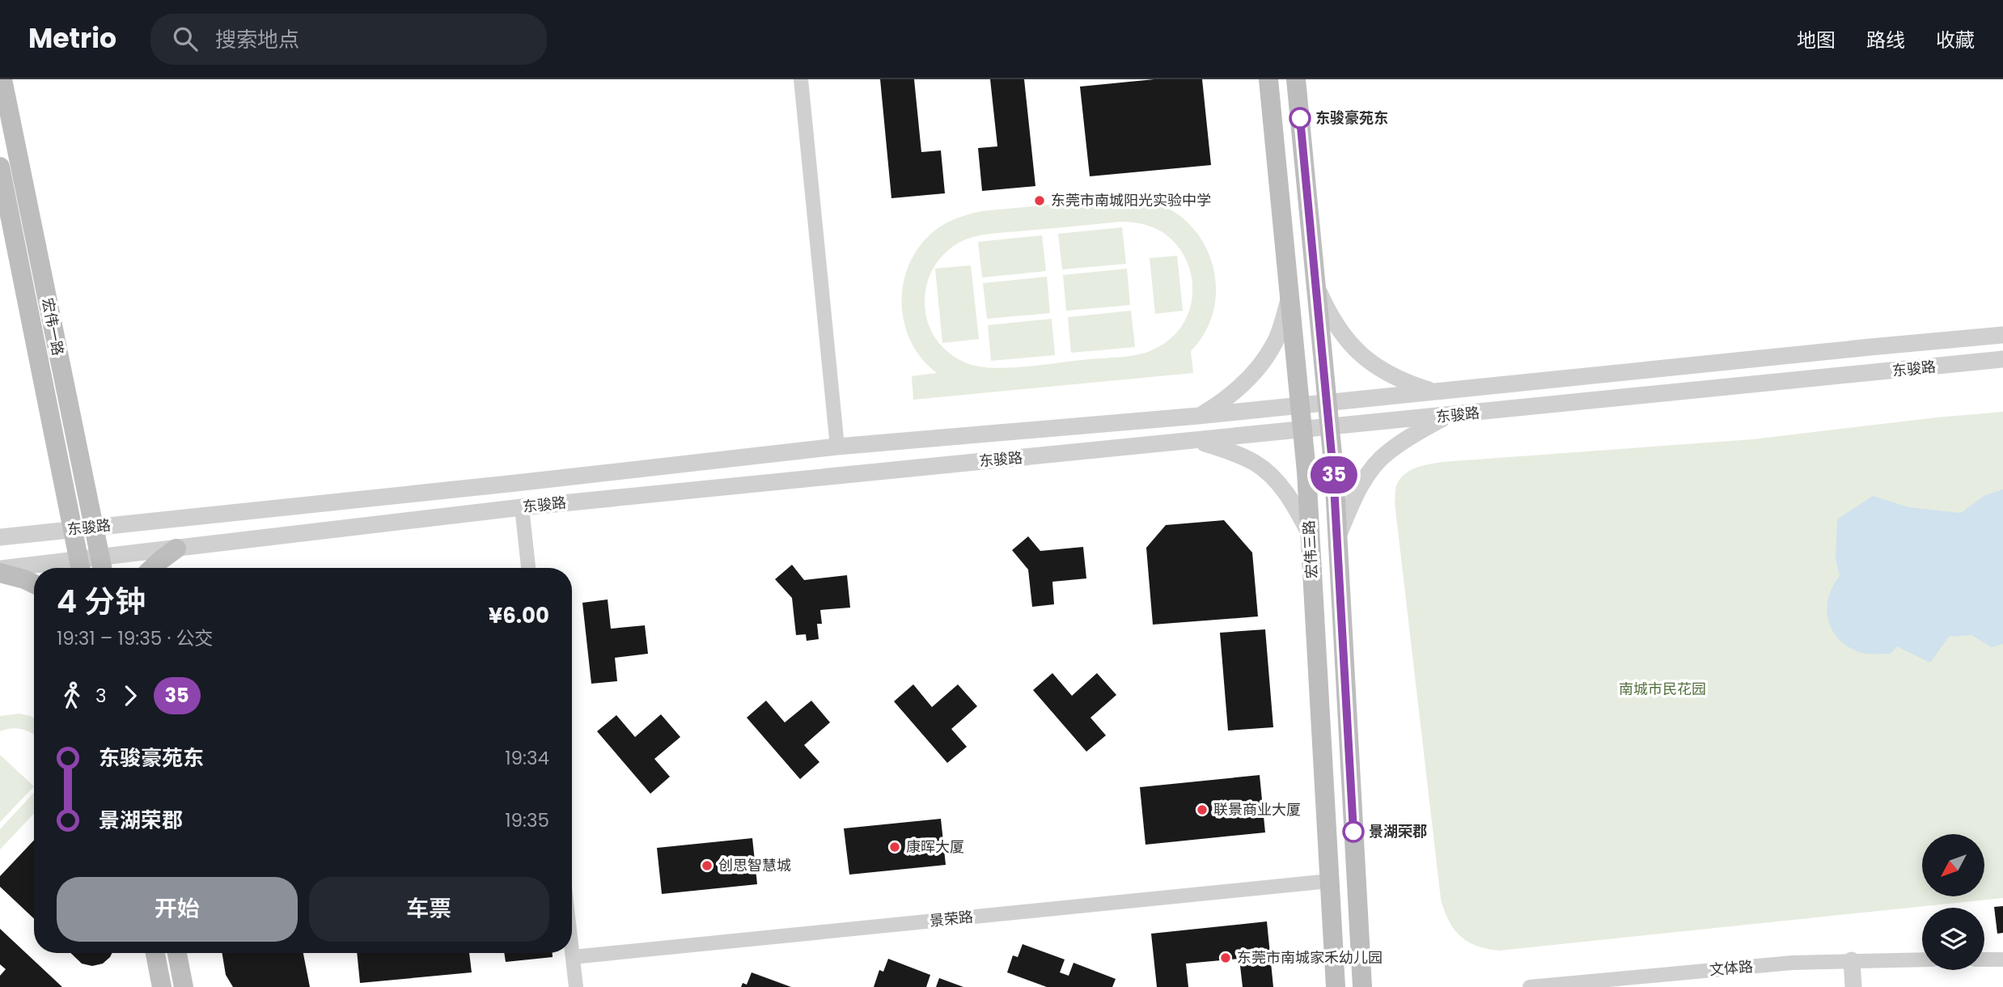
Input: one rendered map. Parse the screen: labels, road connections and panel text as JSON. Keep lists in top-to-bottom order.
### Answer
{
  "streets": {
    "main road": ["宏伟一路", "宏伟三路"],
    "street": ["东骏路", "景荣路", "文体路"]
  },
  "crossings": [
    ["宏伟一路", "东骏路"],
    ["东骏路", "宏伟三路"],
    ["宏伟三路", "景荣路"]
  ],
  "parks": ["南城市民花园"],
  "places": [
    "东骏豪苑东",
    "东莞市南城阳光实验中学",
    "联景商业大厦",
    "景湖荣郡",
    "康晖大厦",
    "创思智慧城",
    "东莞市南城家禾幼儿园"
  ],
  "lines": ["bus line 35"],
  "north": "bottom left",
  "page": {
    "header": "Metrio",
    "search": "搜索地点",
    "nav": ["地图", "路线", "收藏"],
    "on_map": "35",
    "heading": ["4 分钟", "19:31 – 19:35 · 公交", "¥6.00"],
    "legs": ["3", "35"],
    "list": [
      {
        "name": "东骏豪苑东",
        "value": "19:34"
      },
      {
        "name": "景湖荣郡",
        "value": "19:35"
      }
    ],
    "buttons": ["开始", "车票"]
  }
}
